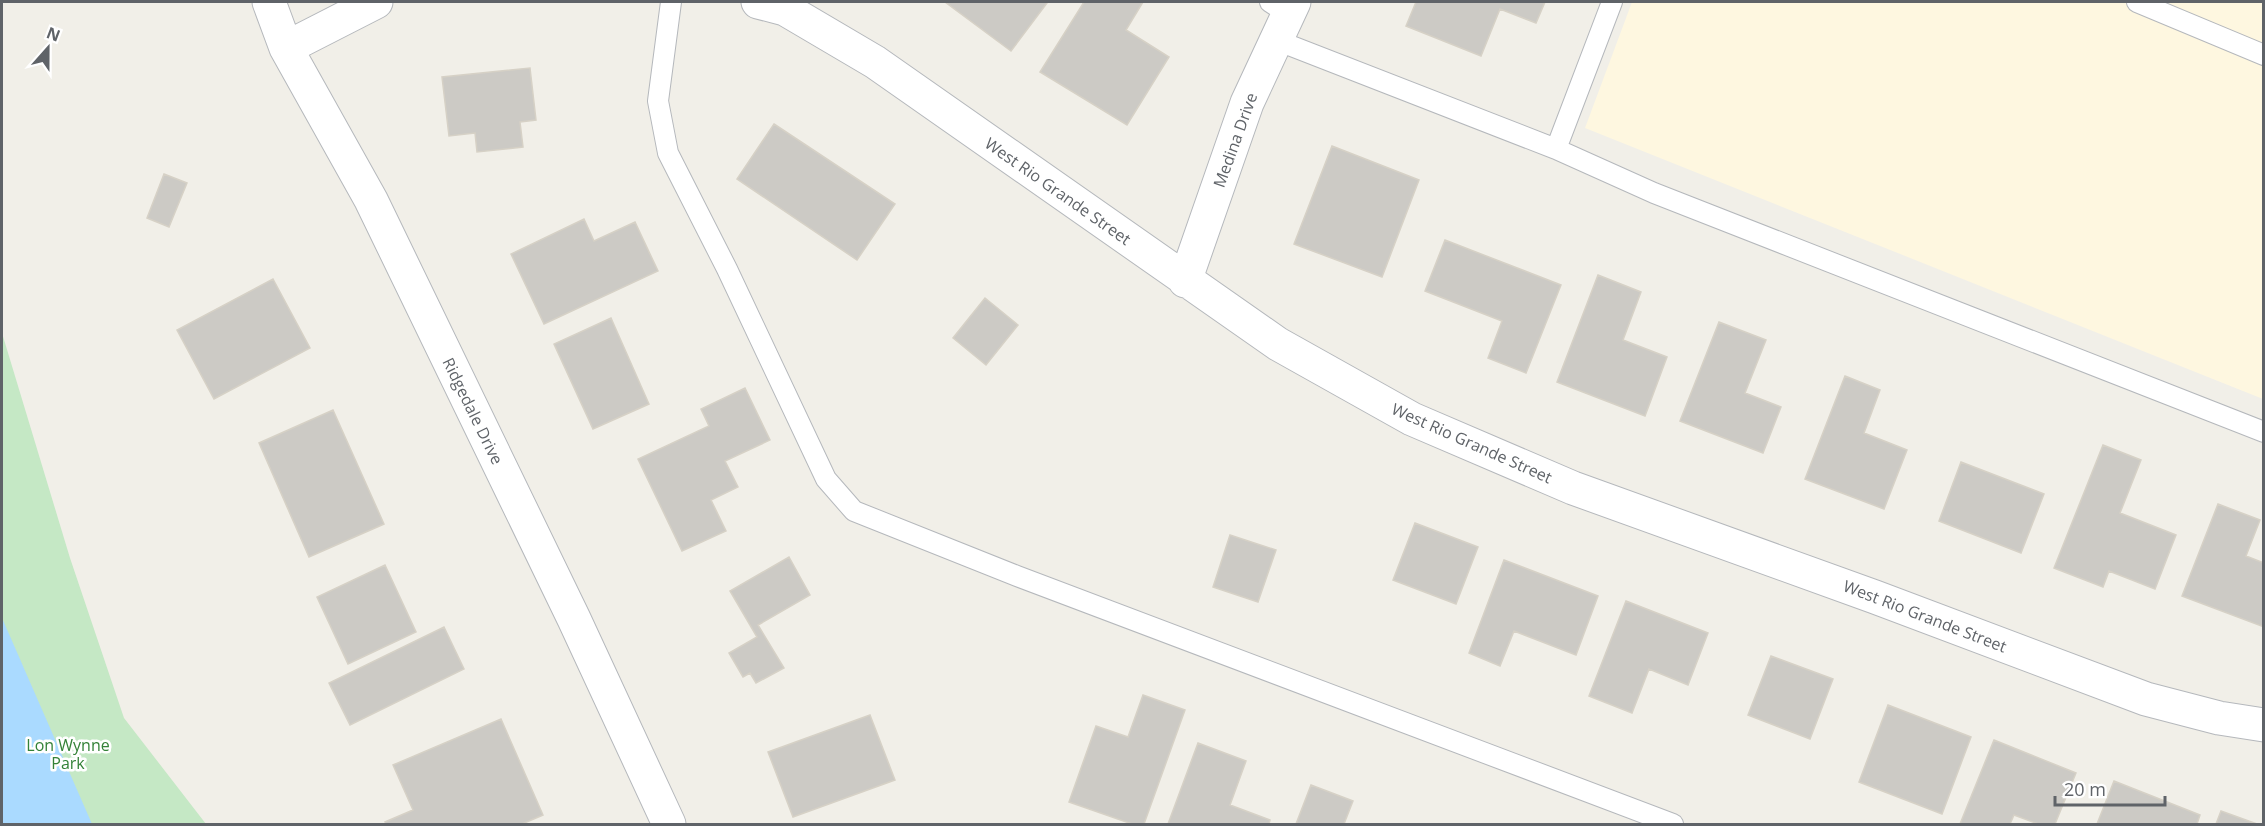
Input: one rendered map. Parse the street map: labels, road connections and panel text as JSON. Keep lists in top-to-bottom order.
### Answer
{
  "streets": {
    "street": ["Medina Drive", "West Rio Grande Street", "Ridgedale Drive"]
  },
  "crossings": [
    ["Medina Drive", "West Rio Grande Street"]
  ],
  "parks": ["Lon Wynne Park"],
  "scale_bar": "20 m",
  "north": "top"
}
